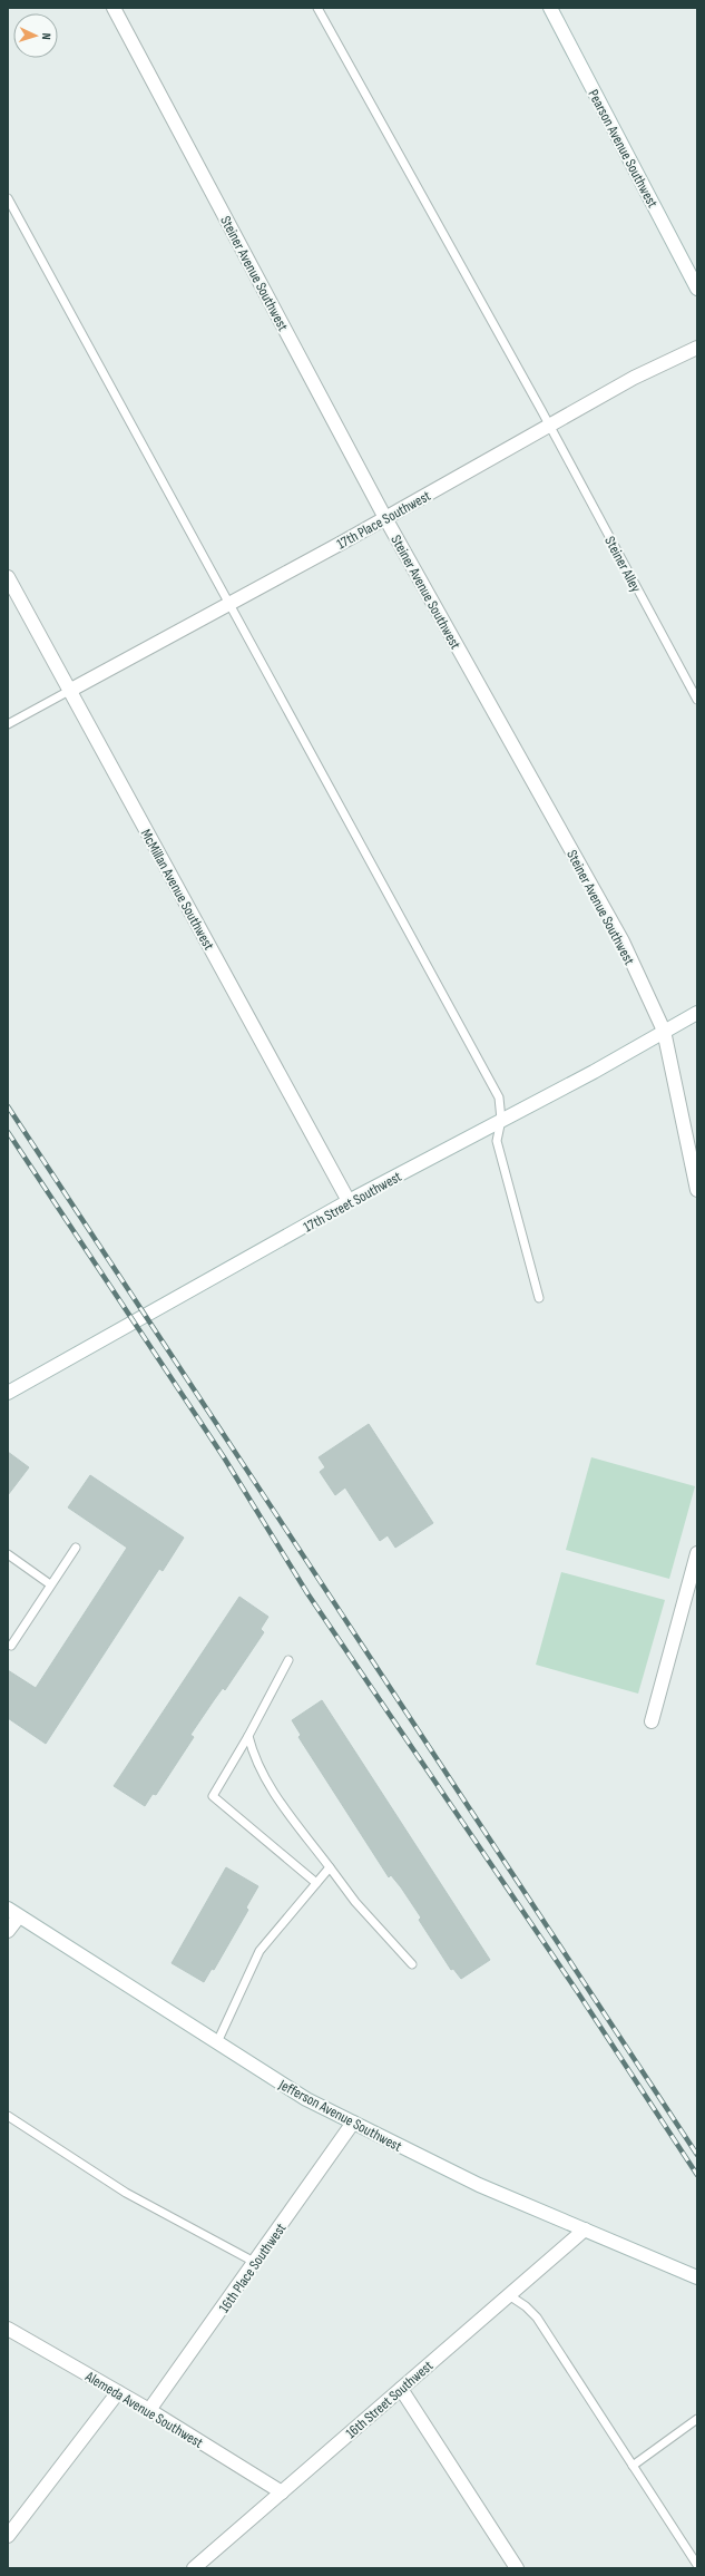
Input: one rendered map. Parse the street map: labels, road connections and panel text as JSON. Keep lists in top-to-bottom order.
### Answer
{
  "streets": {
    "street": [
      "Pearson Avenue Southwest",
      "Steiner Avenue Southwest",
      "17th Place Southwest",
      "McMillan Avenue Southwest",
      "17th Street Southwest",
      "Jefferson Avenue Southwest",
      "16th Place Southwest",
      "16th Street Southwest",
      "Alemeda Avenue Southwest"
    ],
    "lane": ["Steiner Alley"]
  },
  "crossings": [
    ["Steiner Avenue Southwest", "17th Place Southwest"],
    ["Steiner Avenue Southwest", "17th Street Southwest"],
    ["17th Place Southwest", "Steiner Alley"],
    ["17th Place Southwest", "McMillan Avenue Southwest"],
    ["McMillan Avenue Southwest", "17th Street Southwest"],
    ["Jefferson Avenue Southwest", "16th Place Southwest"],
    ["Jefferson Avenue Southwest", "16th Street Southwest"],
    ["16th Place Southwest", "Alemeda Avenue Southwest"],
    ["16th Street Southwest", "Alemeda Avenue Southwest"]
  ],
  "north": "right"
}
